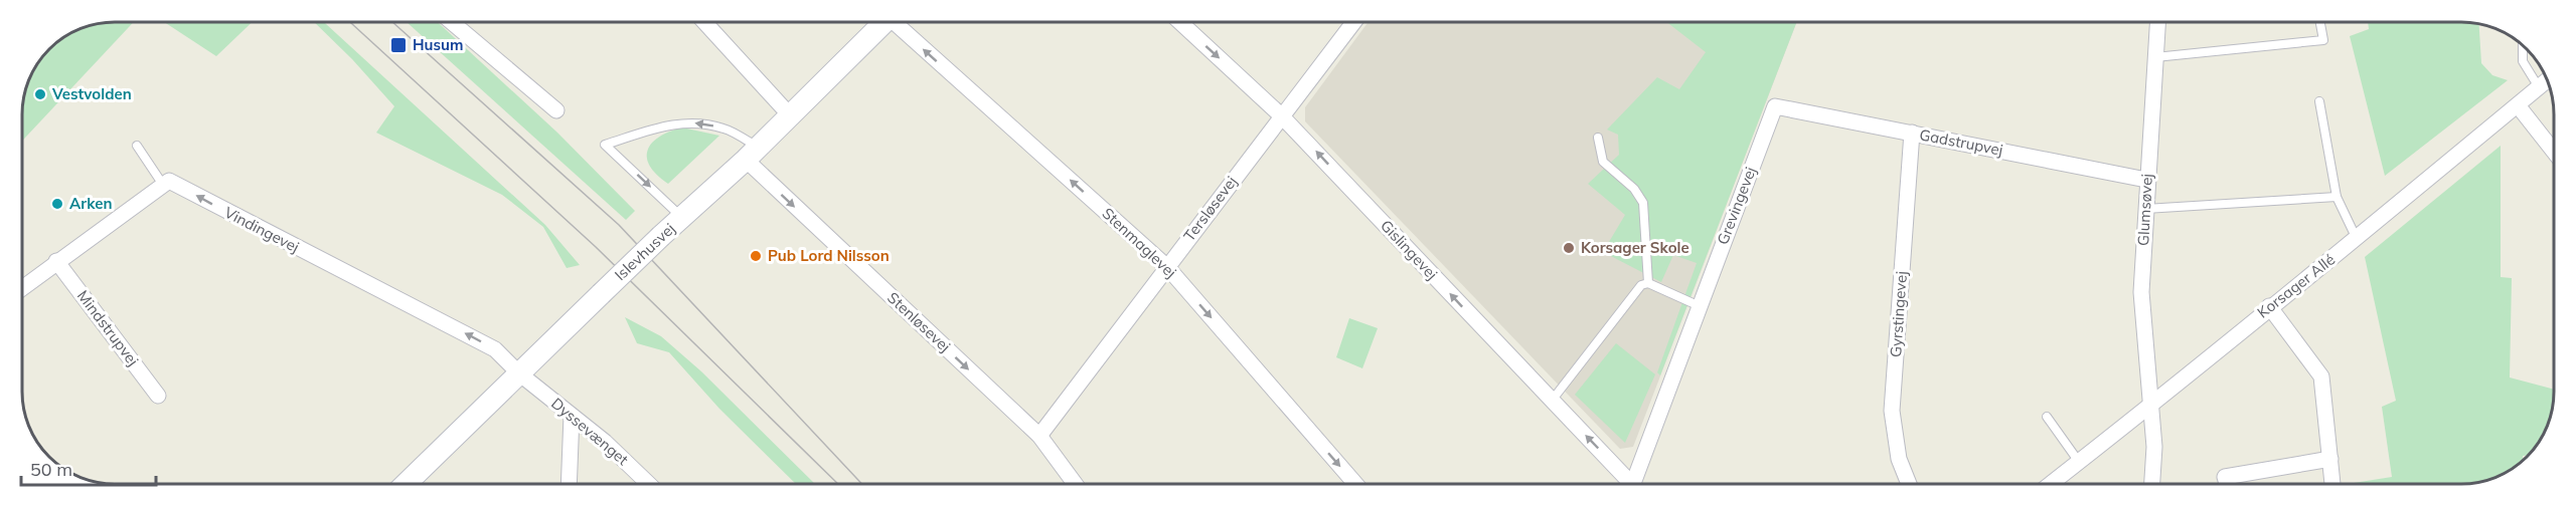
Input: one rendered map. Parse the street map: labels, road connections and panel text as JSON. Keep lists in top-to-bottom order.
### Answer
{
  "streets": {
    "street": [
      "Gadstrupvej",
      "Grevingevej",
      "Tersløsevej",
      "Glumsøvej",
      "Vindingevej",
      "Stenmaglevej",
      "Gislingevej",
      "Islevhusvej",
      "Korsager Allé",
      "Gyrstingevej",
      "Stenløsevej",
      "Mindstrupvej",
      "Dyssevænget"
    ]
  },
  "crossings": [
    ["Gadstrupvej", "Grevingevej"],
    ["Gadstrupvej", "Glumsøvej"],
    ["Gadstrupvej", "Gyrstingevej"],
    ["Tersløsevej", "Stenmaglevej"],
    ["Tersløsevej", "Gislingevej"],
    ["Tersløsevej", "Stenløsevej"],
    ["Glumsøvej", "Korsager Allé"],
    ["Vindingevej", "Islevhusvej"],
    ["Vindingevej", "Dyssevænget"],
    ["Islevhusvej", "Stenløsevej"],
    ["Islevhusvej", "Dyssevænget"]
  ],
  "one_way": ["Vindingevej", "Stenløsevej"],
  "places": {
    "transit": ["Husum"],
    "other": [
      "Vestvolden",
      "Arken",
      "Korsager Skole",
      "Pub Lord Nilsson"
    ]
  },
  "scale_bar": "50 m"
}
